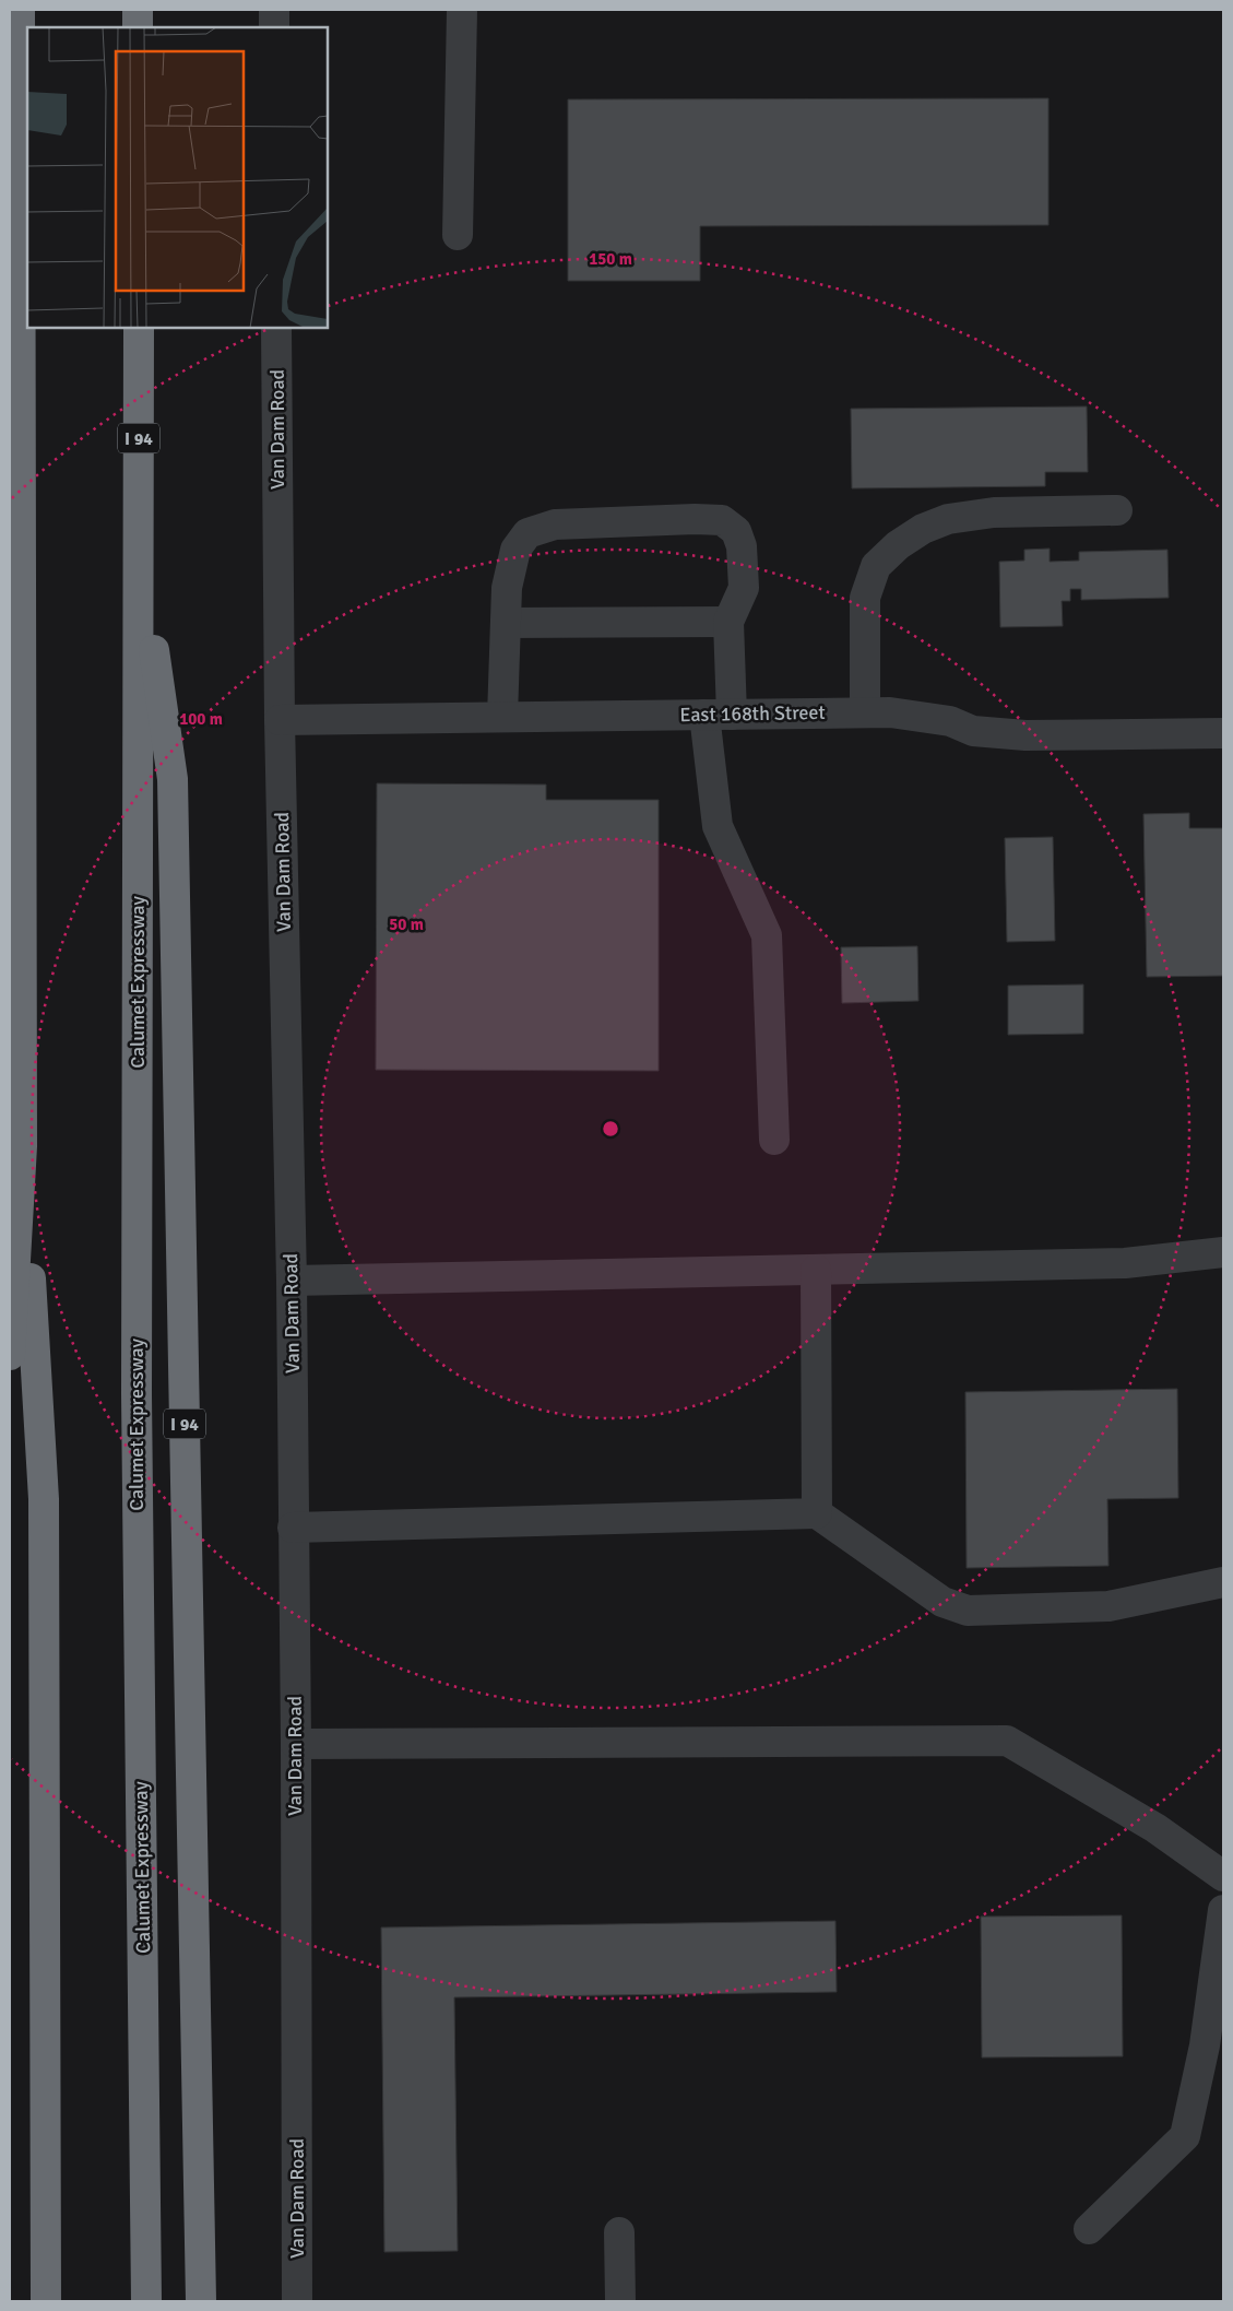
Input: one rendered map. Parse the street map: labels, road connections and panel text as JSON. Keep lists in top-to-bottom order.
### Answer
{
  "streets": {
    "highway": ["I 94", "Calumet Expressway"],
    "street": ["Van Dam Road", "East 168th Street"]
  },
  "crossings": [
    ["Van Dam Road", "East 168th Street"],
    ["I 94", "Calumet Expressway"]
  ],
  "rings": ["150 m", "100 m", "50 m"]
}
